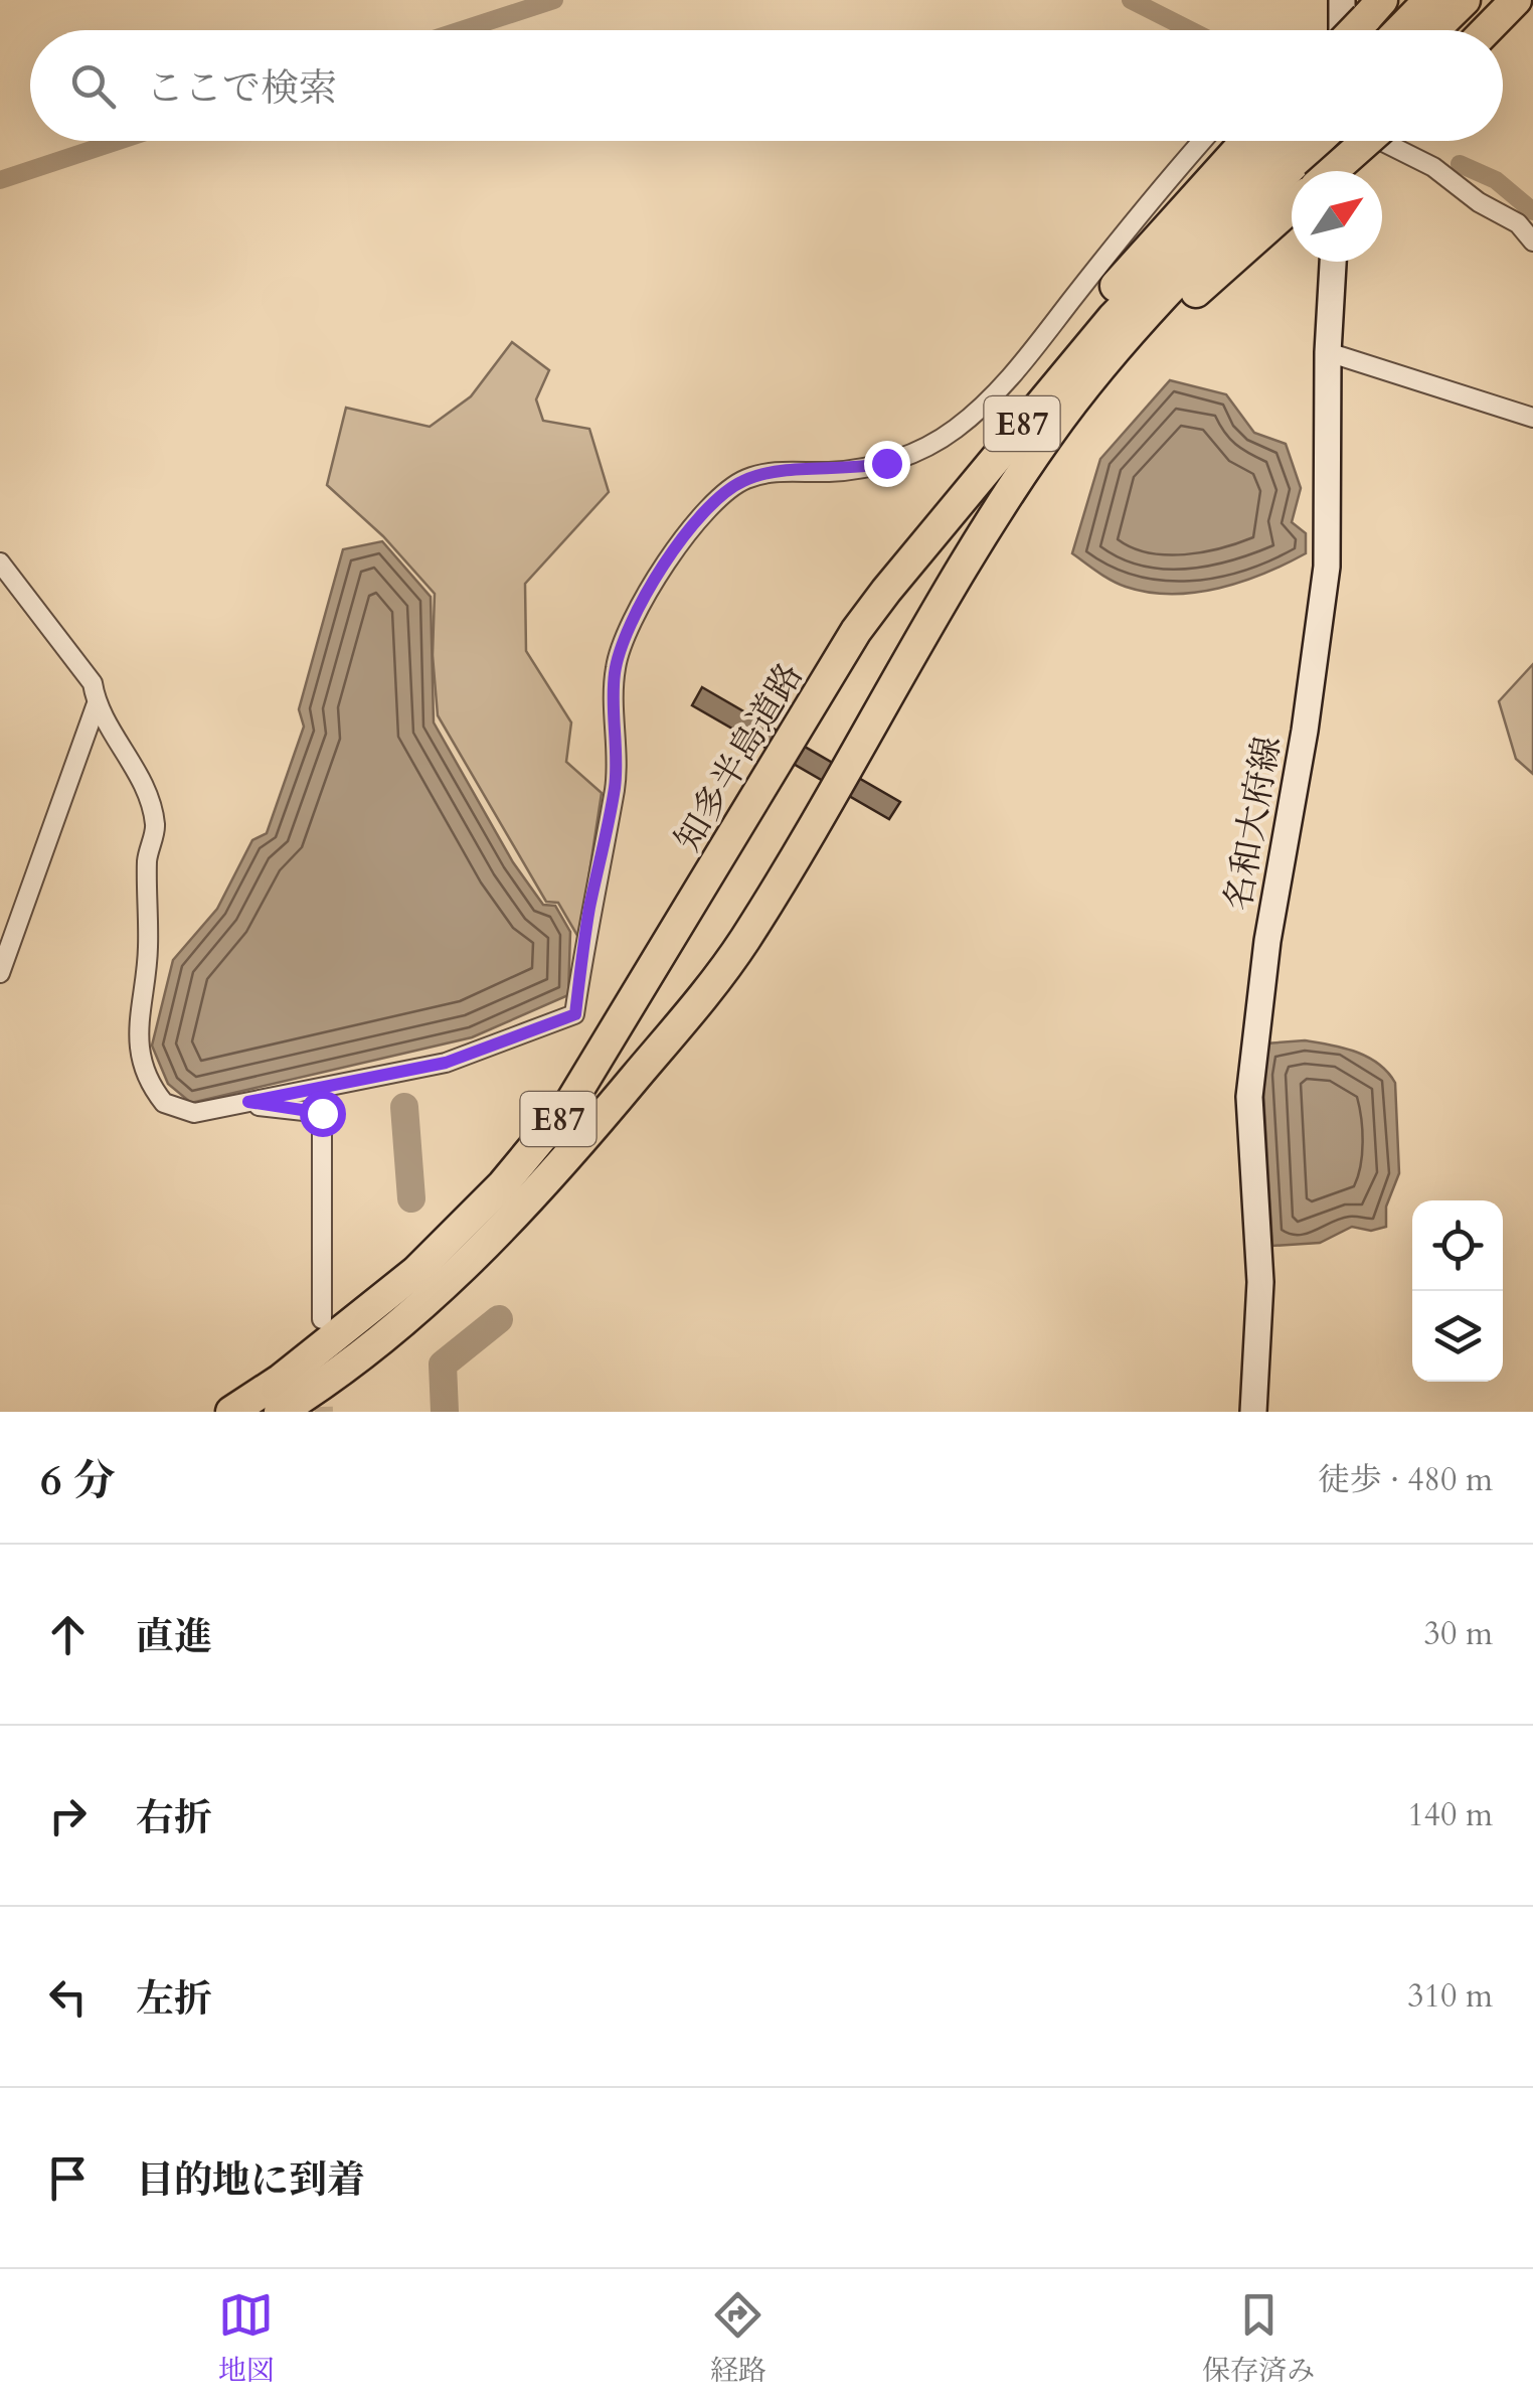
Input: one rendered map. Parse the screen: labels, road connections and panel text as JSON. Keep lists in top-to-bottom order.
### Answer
{
  "streets": {
    "highway": ["E87", "知多半島道路"],
    "main road": ["名和大府線"]
  },
  "north": "top right",
  "page": {
    "search": "ここで検索",
    "heading": ["6 分", "徒歩 · 480 m"],
    "list": [
      ["直進", "30 m"],
      ["右折", "140 m"],
      ["左折", "310 m"],
      "目的地に到着"
    ],
    "nav": ["地図", "経路", "保存済み"]
  }
}
